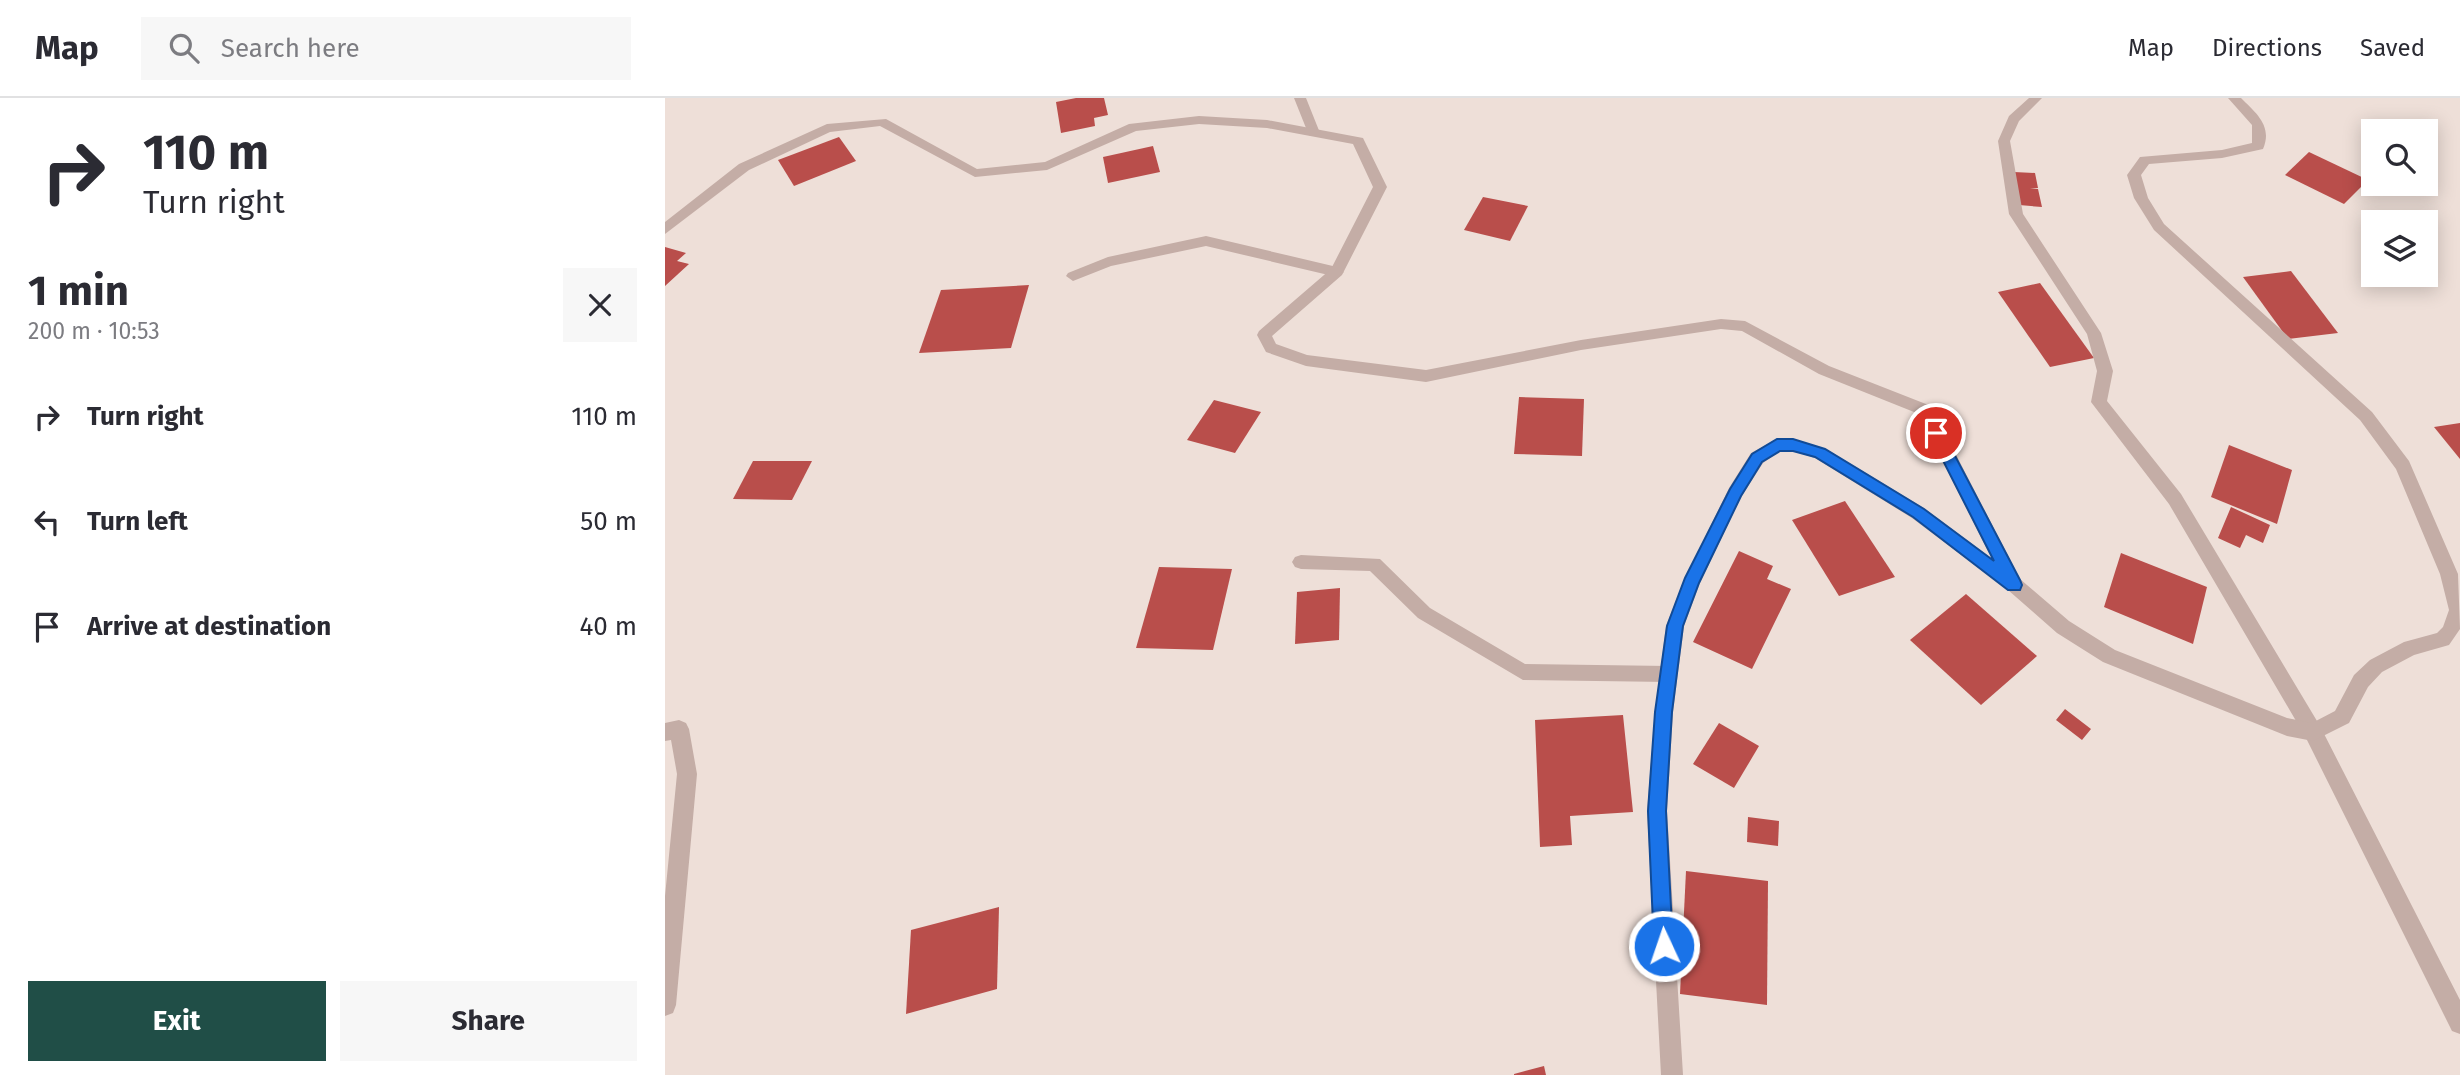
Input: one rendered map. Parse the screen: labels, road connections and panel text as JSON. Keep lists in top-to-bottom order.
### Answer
{
  "page": {
    "header": "Map",
    "search": "Search here",
    "nav": ["Map", "Directions", "Saved"],
    "turn": ["110 m", "Turn right"],
    "heading": ["1 min", "200 m · 10:53"],
    "list": [
      {
        "name": "Turn right",
        "value": "110 m"
      },
      {
        "name": "Turn left",
        "value": "50 m"
      },
      {
        "name": "Arrive at destination",
        "value": "40 m"
      }
    ],
    "buttons": ["Exit", "Share"]
  }
}
